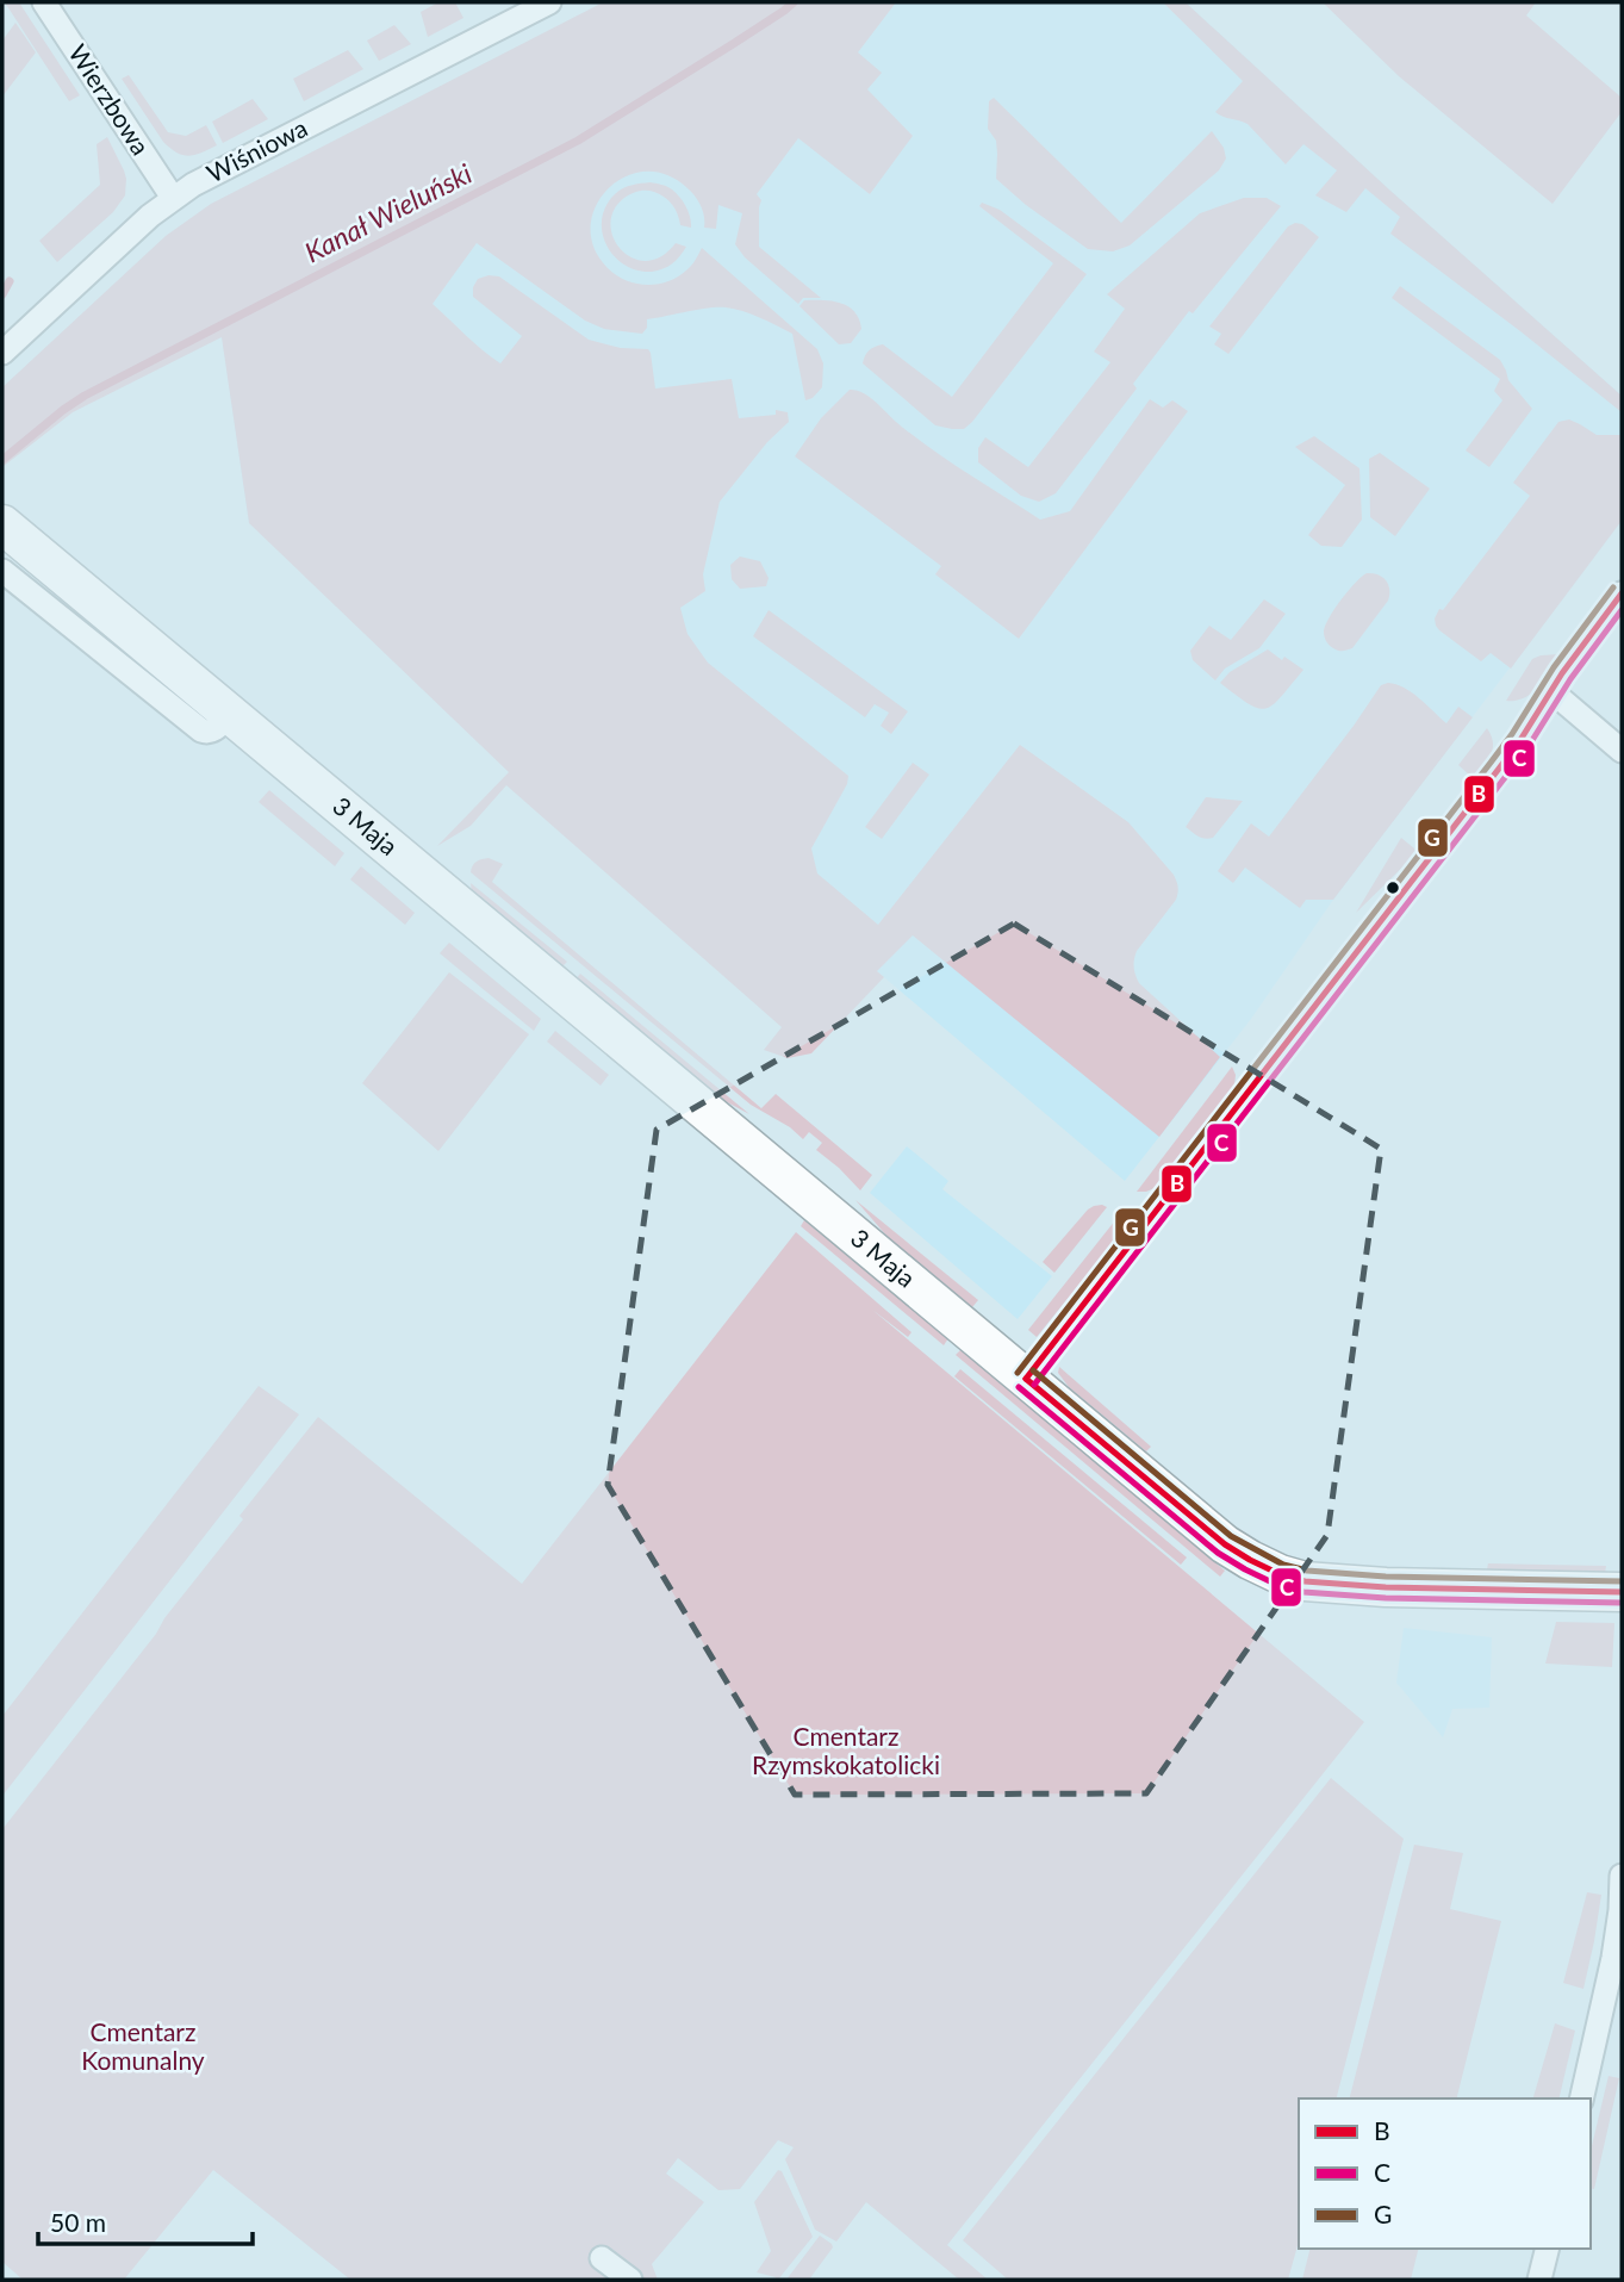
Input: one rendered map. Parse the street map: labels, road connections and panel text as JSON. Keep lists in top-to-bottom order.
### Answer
{
  "streets": {
    "main road": ["3 Maja"],
    "street": ["Wierzbowa", "Wiśniowa"]
  },
  "crossings": [
    ["Wierzbowa", "Wiśniowa"]
  ],
  "water": ["Kanał Wieluński"],
  "parks": ["Cmentarz Rzymskokatolicki", "Cmentarz Komunalny"],
  "lines": ["transit line G", "transit line B", "transit line C"],
  "legend": ["B", "C", "G"],
  "scale_bar": "50 m"
}
